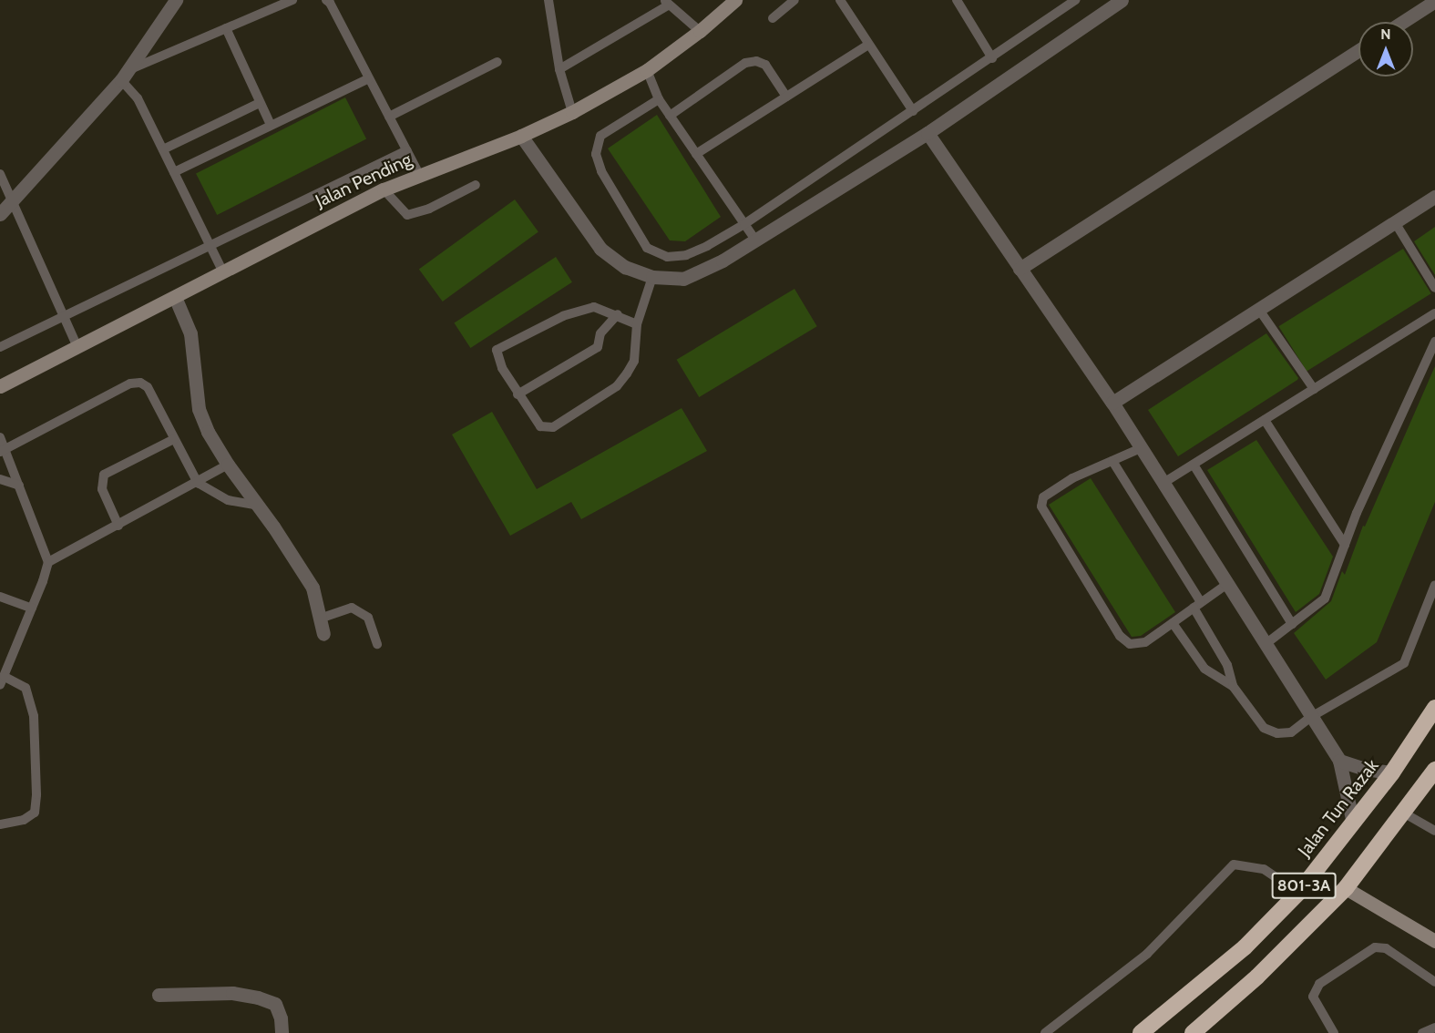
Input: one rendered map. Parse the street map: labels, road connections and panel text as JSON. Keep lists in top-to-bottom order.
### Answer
{
  "streets": {
    "highway": ["Jalan Tun Razak", "801-3A"],
    "street": ["Jalan Pending"]
  },
  "north": "top"
}
